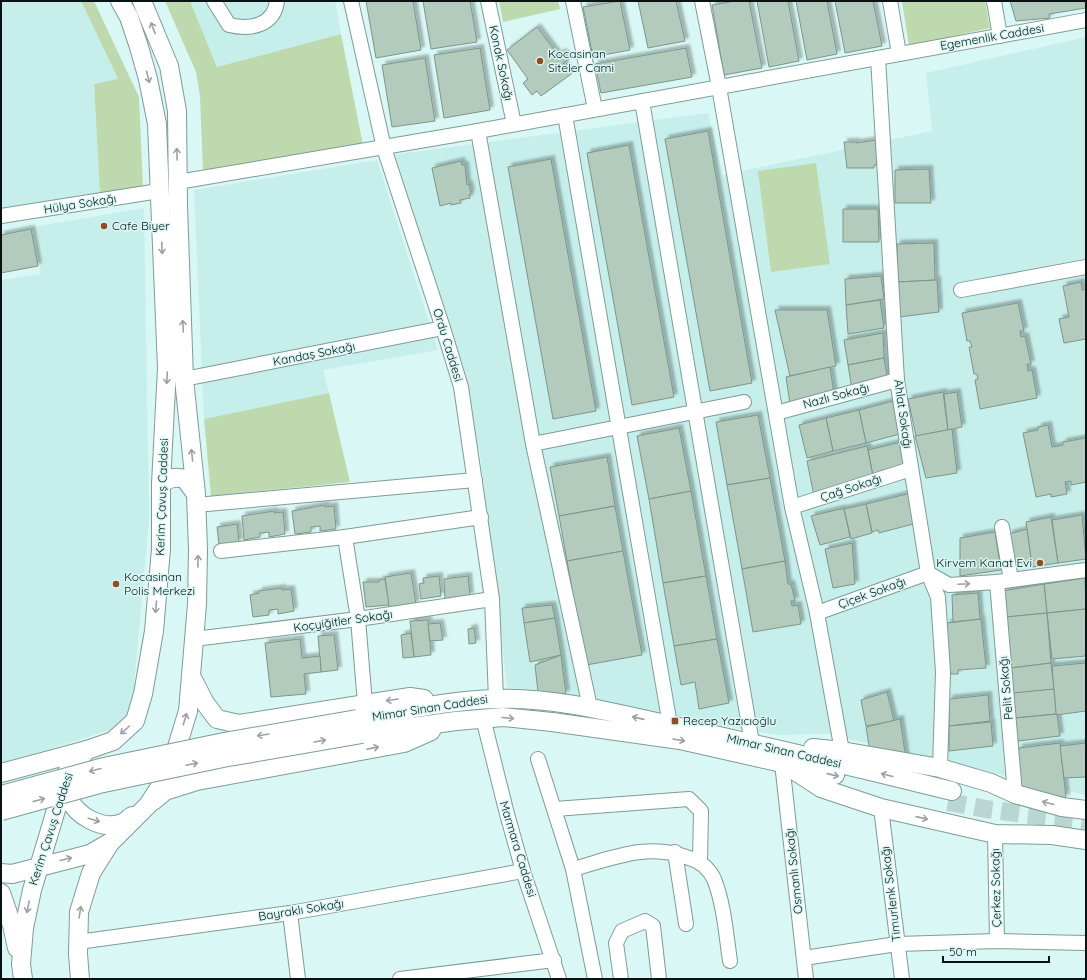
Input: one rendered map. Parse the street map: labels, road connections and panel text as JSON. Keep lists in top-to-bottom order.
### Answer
{
  "streets": {
    "main road": ["Kerim Çavuş Caddesi", "Mimar Sinan Caddesi"],
    "street": [
      "Egemenlik Caddesi",
      "Konak Sokağı",
      "Hülya Sokağı",
      "Ordu Caddesi",
      "Kandaş Sokağı",
      "Nazlı Sokağı",
      "Ahlat Sokağı",
      "Çağ Sokağı",
      "Çiçek Sokağı",
      "Koçyiğitler Sokağı",
      "Pelit Sokağı",
      "Marmara Caddesi",
      "Osmanlı Sokağı",
      "Çerkez Sokağı",
      "Timurlenk Sokağı",
      "Bayraklı Sokağı"
    ]
  },
  "crossings": [
    ["Egemenlik Caddesi", "Konak Sokağı"],
    ["Egemenlik Caddesi", "Ordu Caddesi"],
    ["Egemenlik Caddesi", "Ahlat Sokağı"],
    ["Hülya Sokağı", "Kerim Çavuş Caddesi"],
    ["Ordu Caddesi", "Kandaş Sokağı"],
    ["Ordu Caddesi", "Koçyiğitler Sokağı"],
    ["Ordu Caddesi", "Mimar Sinan Caddesi"],
    ["Nazlı Sokağı", "Ahlat Sokağı"],
    ["Ahlat Sokağı", "Çağ Sokağı"],
    ["Ahlat Sokağı", "Çiçek Sokağı"],
    ["Mimar Sinan Caddesi", "Marmara Caddesi"],
    ["Mimar Sinan Caddesi", "Osmanlı Sokağı"],
    ["Marmara Caddesi", "Bayraklı Sokağı"]
  ],
  "places": {
    "other": [
      "Kocasinan Siteler Cami",
      "Cafe Biyer",
      "Kirvem Kanat Evi",
      "Kocasinan Polis Merkezi"
    ],
    "transit": ["Recep Yazıcıoğlu"]
  },
  "scale_bar": "50 m"
}
